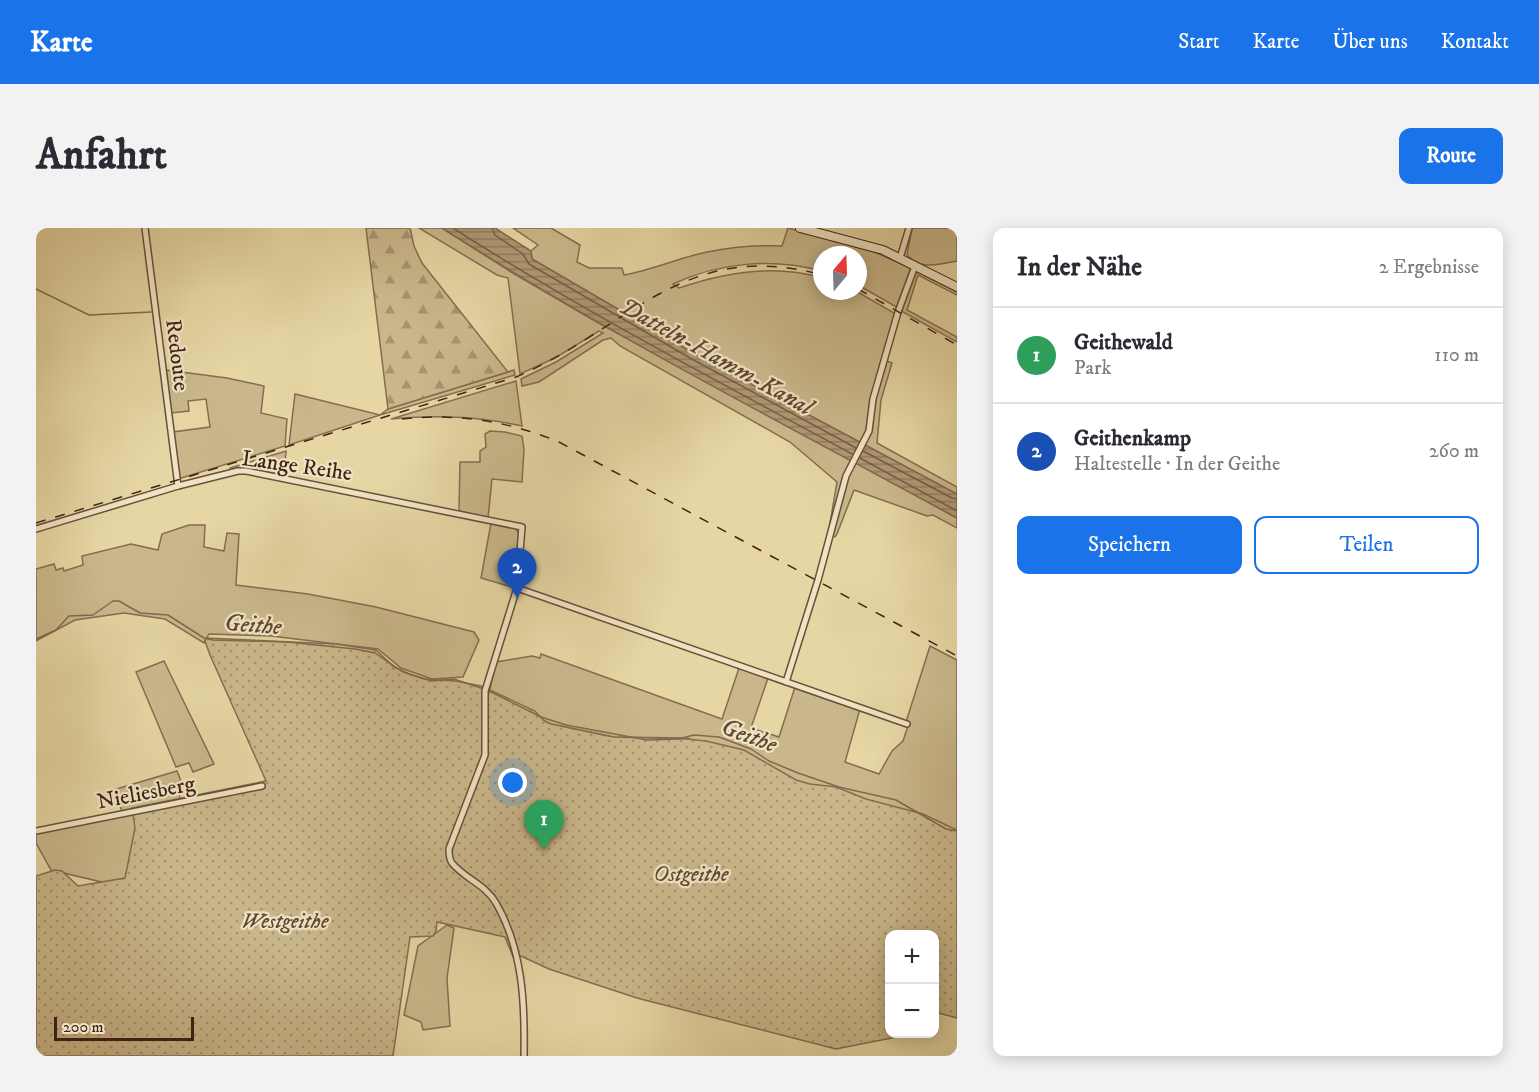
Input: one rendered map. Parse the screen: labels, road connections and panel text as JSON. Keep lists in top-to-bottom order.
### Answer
{
  "streets": {
    "street": ["Redoute", "Lange Reihe", "Nieliesberg"]
  },
  "crossings": [
    ["Redoute", "Lange Reihe"]
  ],
  "water": ["Datteln-Hamm-Kanal", "Geithe"],
  "parks": ["Ostgeithe", "Westgeithe"],
  "scale_bar": "200 m",
  "north": "top",
  "page": {
    "header": "Karte",
    "nav": [
      "Start",
      "Karte",
      "Über uns",
      "Kontakt"
    ],
    "buttons": [
      "Route",
      ["Speichern", "Teilen"]
    ],
    "title": "Anfahrt",
    "heading": ["In der Nähe", "2 Ergebnisse"],
    "list": [
      {
        "mark": "1",
        "name": "Geithewald",
        "note": "Park",
        "value": "110 m"
      },
      {
        "mark": "2",
        "name": "Geithenkamp",
        "note": "Haltestelle · In der Geithe",
        "value": "260 m"
      }
    ],
    "pins": ["2", "1"],
    "map_buttons": ["+", "−"],
    "scale": "200 m"
  }
}
